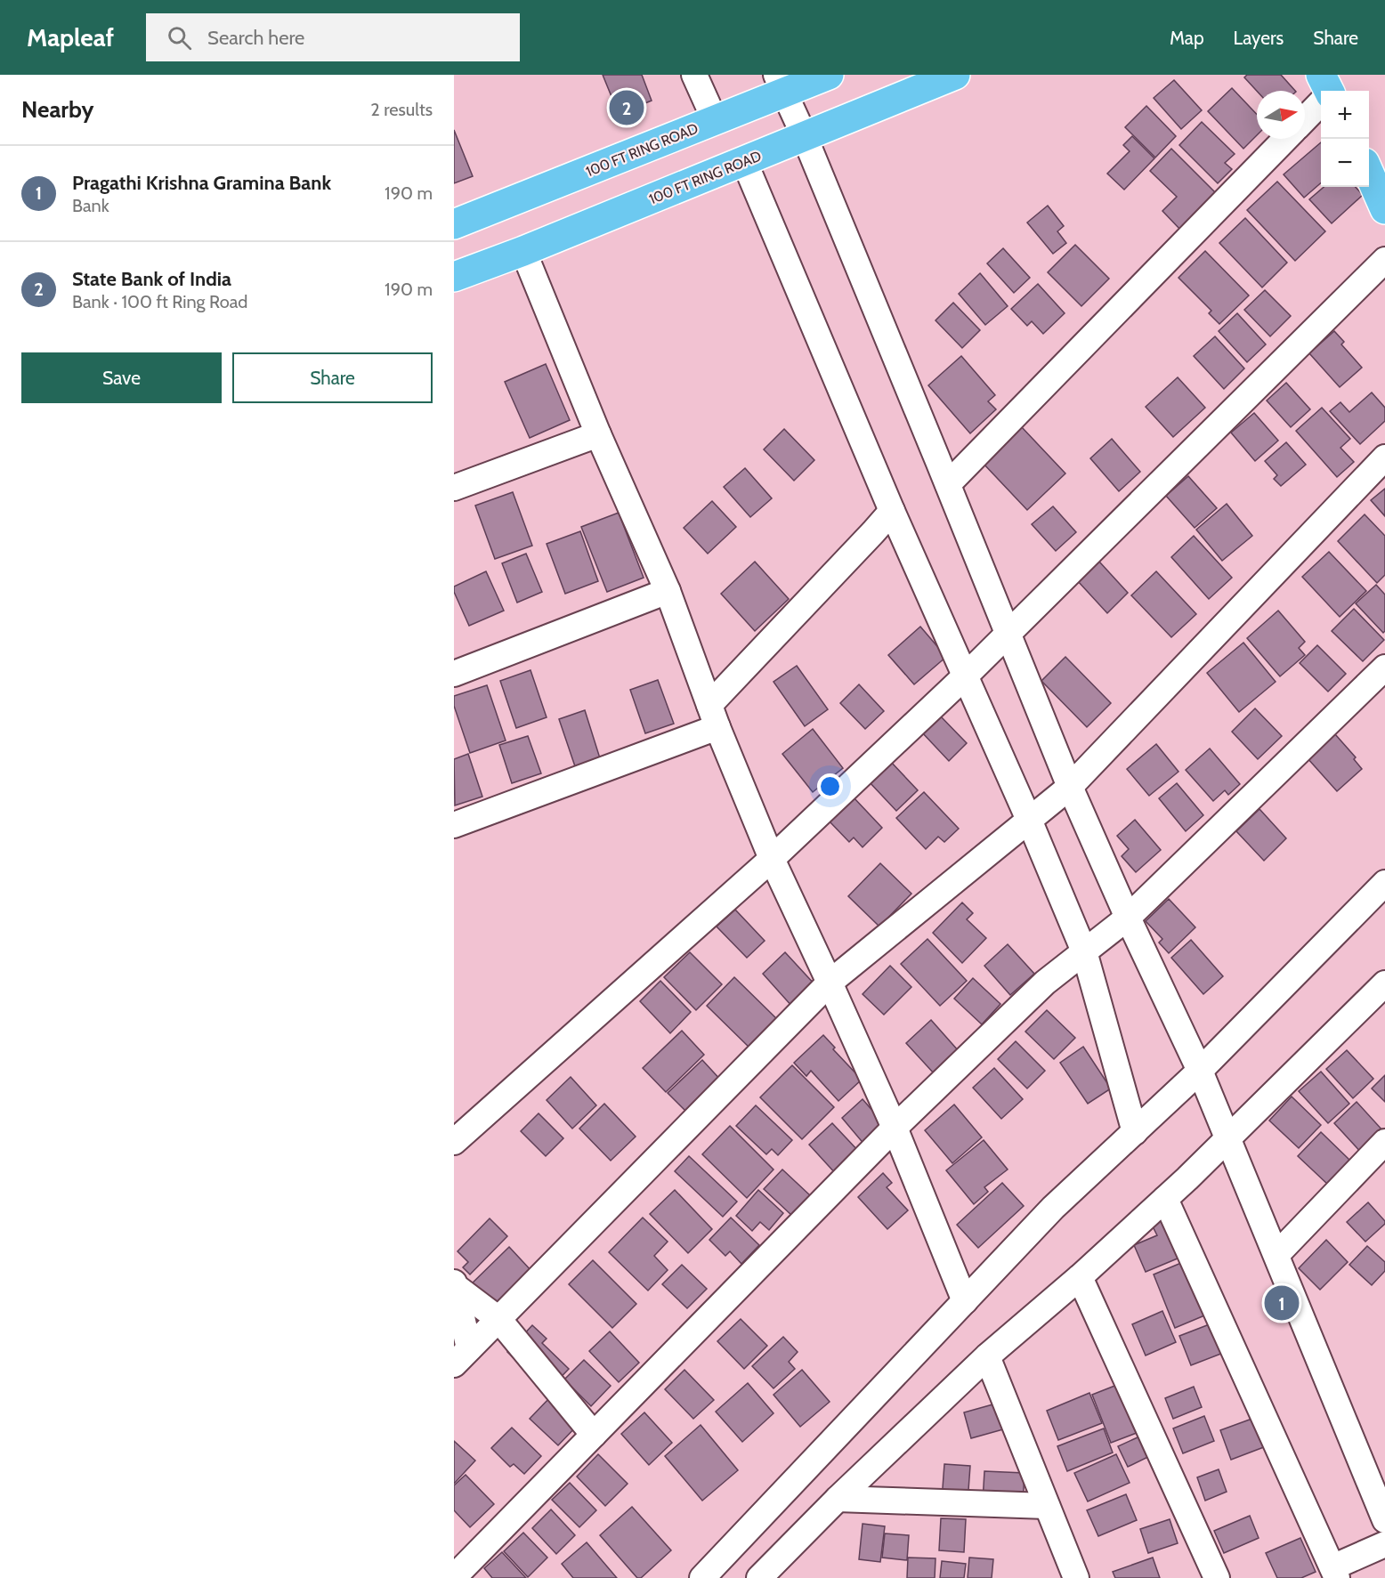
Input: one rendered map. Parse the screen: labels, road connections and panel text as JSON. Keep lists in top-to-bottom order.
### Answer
{
  "streets": {
    "main road": ["100 FT RING ROAD"]
  },
  "north": "right",
  "page": {
    "header": "Mapleaf",
    "search": "Search here",
    "nav": ["Map", "Layers", "Share"],
    "heading": ["Nearby", "2 results"],
    "pins": ["2", "1"],
    "map_buttons": ["+", "−"],
    "list": [
      {
        "mark": "1",
        "name": "Pragathi Krishna Gramina Bank",
        "note": "Bank",
        "value": "190 m"
      },
      {
        "mark": "2",
        "name": "State Bank of India",
        "note": "Bank · 100 ft Ring Road",
        "value": "190 m"
      }
    ],
    "buttons": ["Save", "Share"]
  }
}
